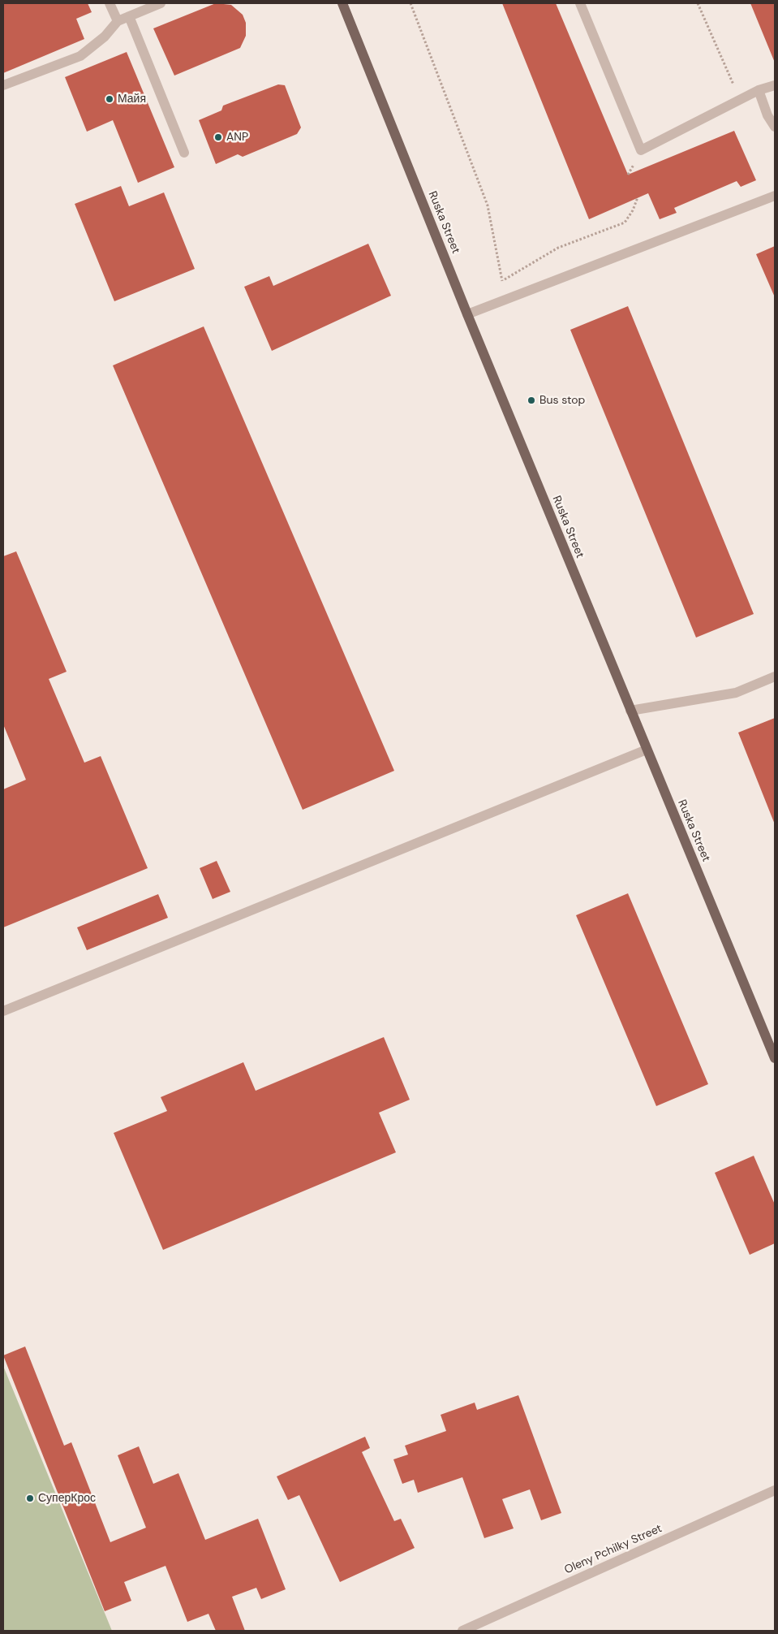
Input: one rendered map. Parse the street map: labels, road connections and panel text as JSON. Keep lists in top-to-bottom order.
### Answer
{
  "streets": {
    "main road": ["Ruska Street"],
    "street": ["Oleny Pchilky Street"]
  },
  "places": [
    "Майя",
    "ANP",
    "Bus stop",
    "СуперКрос"
  ]
}
